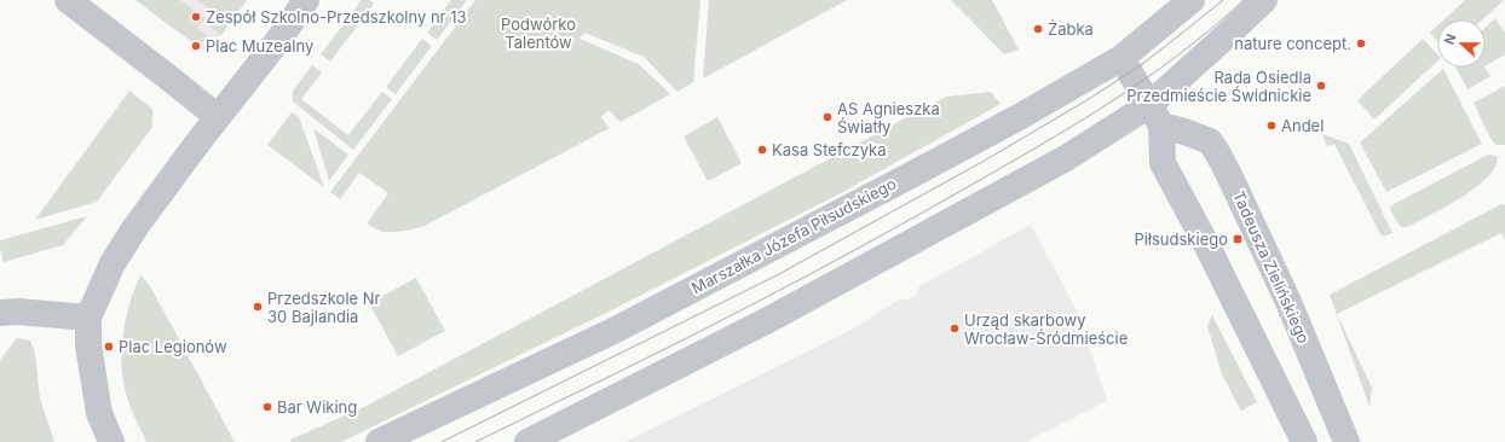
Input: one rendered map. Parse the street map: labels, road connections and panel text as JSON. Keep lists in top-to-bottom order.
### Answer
{
  "streets": {
    "street": ["Marszałka Józefa Piłsudskiego", "Tadeusza Zielińskiego"]
  },
  "parks": ["Podwórko Talentów"],
  "places": {
    "other": [
      "Zespół Szkolno-Przedszkolny nr 13",
      "Żabka",
      "nature concept.",
      "Plac Muzealny",
      "Rada Osiedla Przedmieście Świdnickie",
      "AS Agnieszka Światły",
      "Andel",
      "Kasa Stefczyka",
      "Przedszkole Nr 30 Bajlandia",
      "Urząd skarbowy Wrocław-Śródmieście",
      "Plac Legionów",
      "Bar Wiking"
    ],
    "transit": ["Piłsudskiego"]
  },
  "north": "left"
}
